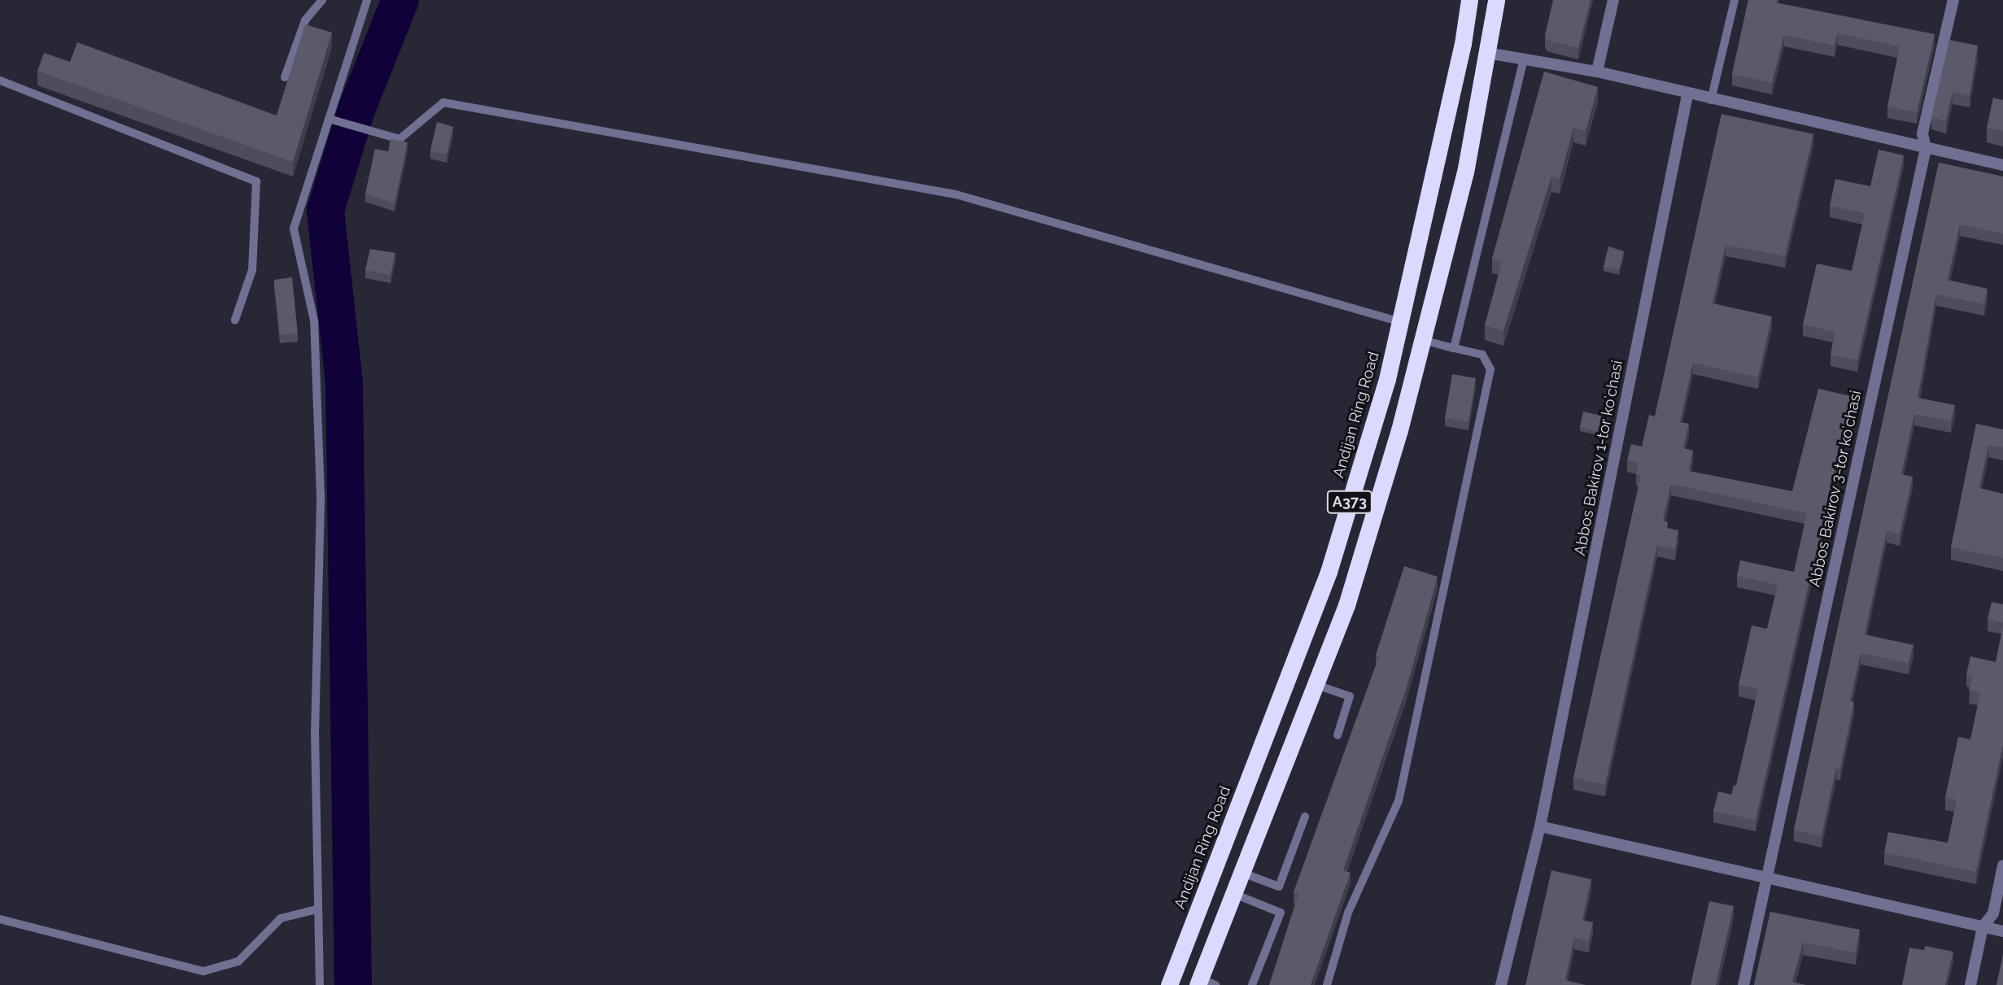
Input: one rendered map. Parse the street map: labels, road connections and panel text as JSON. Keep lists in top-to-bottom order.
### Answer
{
  "streets": {
    "highway": ["Andijan Ring Road", "A373"],
    "street": ["Abbos Bakirov 1-tor koʻchasi", "Abbos Bakirov 3-tor koʻchasi"]
  }
}
